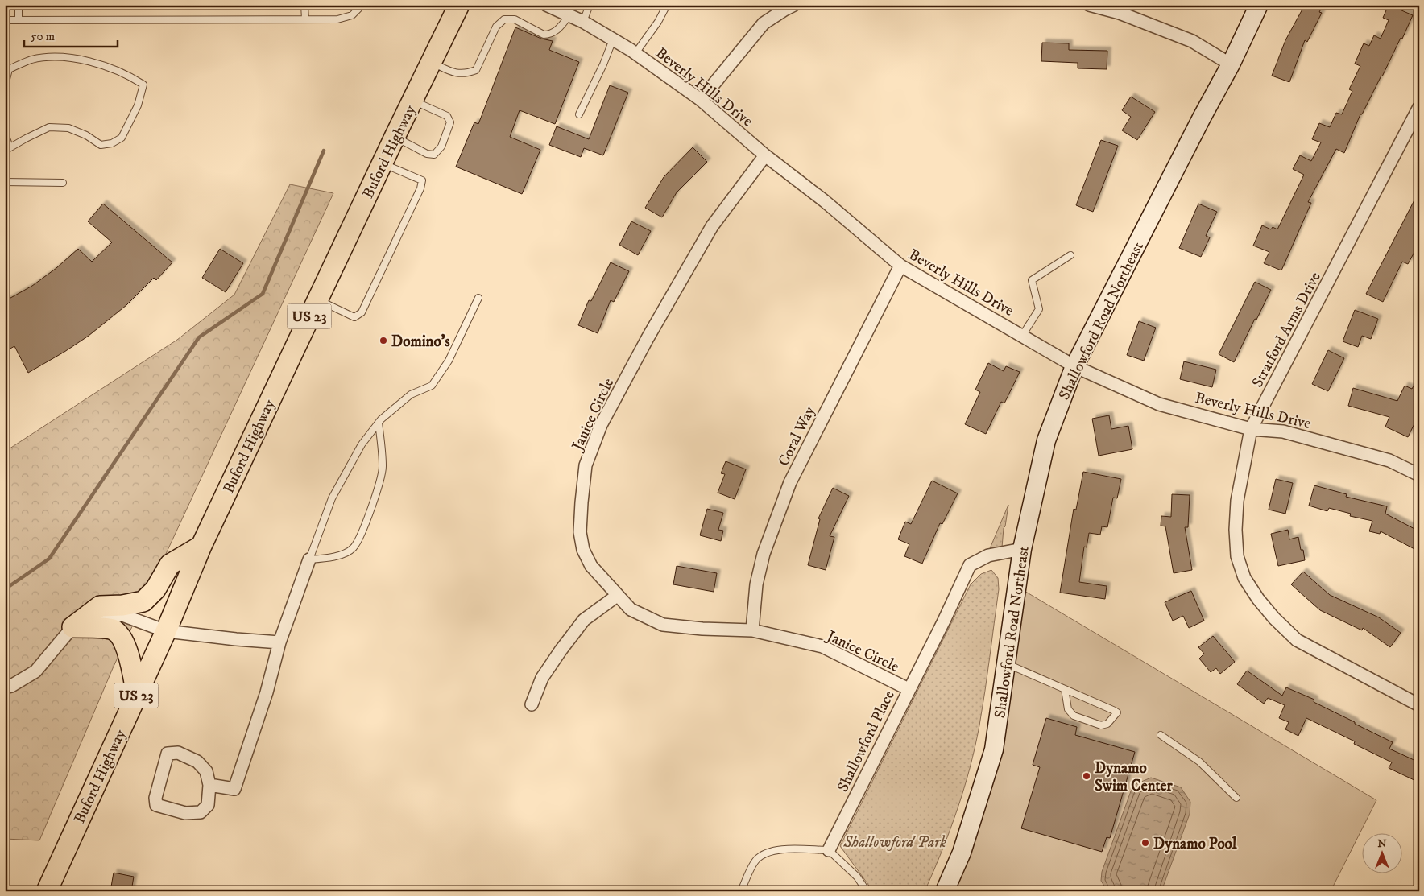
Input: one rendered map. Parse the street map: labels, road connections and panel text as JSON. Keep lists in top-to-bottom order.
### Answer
{
  "streets": {
    "main road": ["Buford Highway", "US 23"],
    "street": [
      "Beverly Hills Drive",
      "Shallowford Road Northeast",
      "Stratford Arms Drive",
      "Janice Circle",
      "Coral Way",
      "Shallowford Place"
    ]
  },
  "crossings": [
    ["Beverly Hills Drive", "Shallowford Road Northeast"],
    ["Beverly Hills Drive", "Stratford Arms Drive"],
    ["Beverly Hills Drive", "Janice Circle"],
    ["Beverly Hills Drive", "Coral Way"],
    ["Shallowford Road Northeast", "Shallowford Place"],
    ["Janice Circle", "Coral Way"],
    ["Janice Circle", "Shallowford Place"]
  ],
  "parks": ["Shallowford Park"],
  "places": ["Domino's", "Dynamo Swim Center", "Dynamo Pool"],
  "scale_bar": "50 m",
  "north": "top"
}
